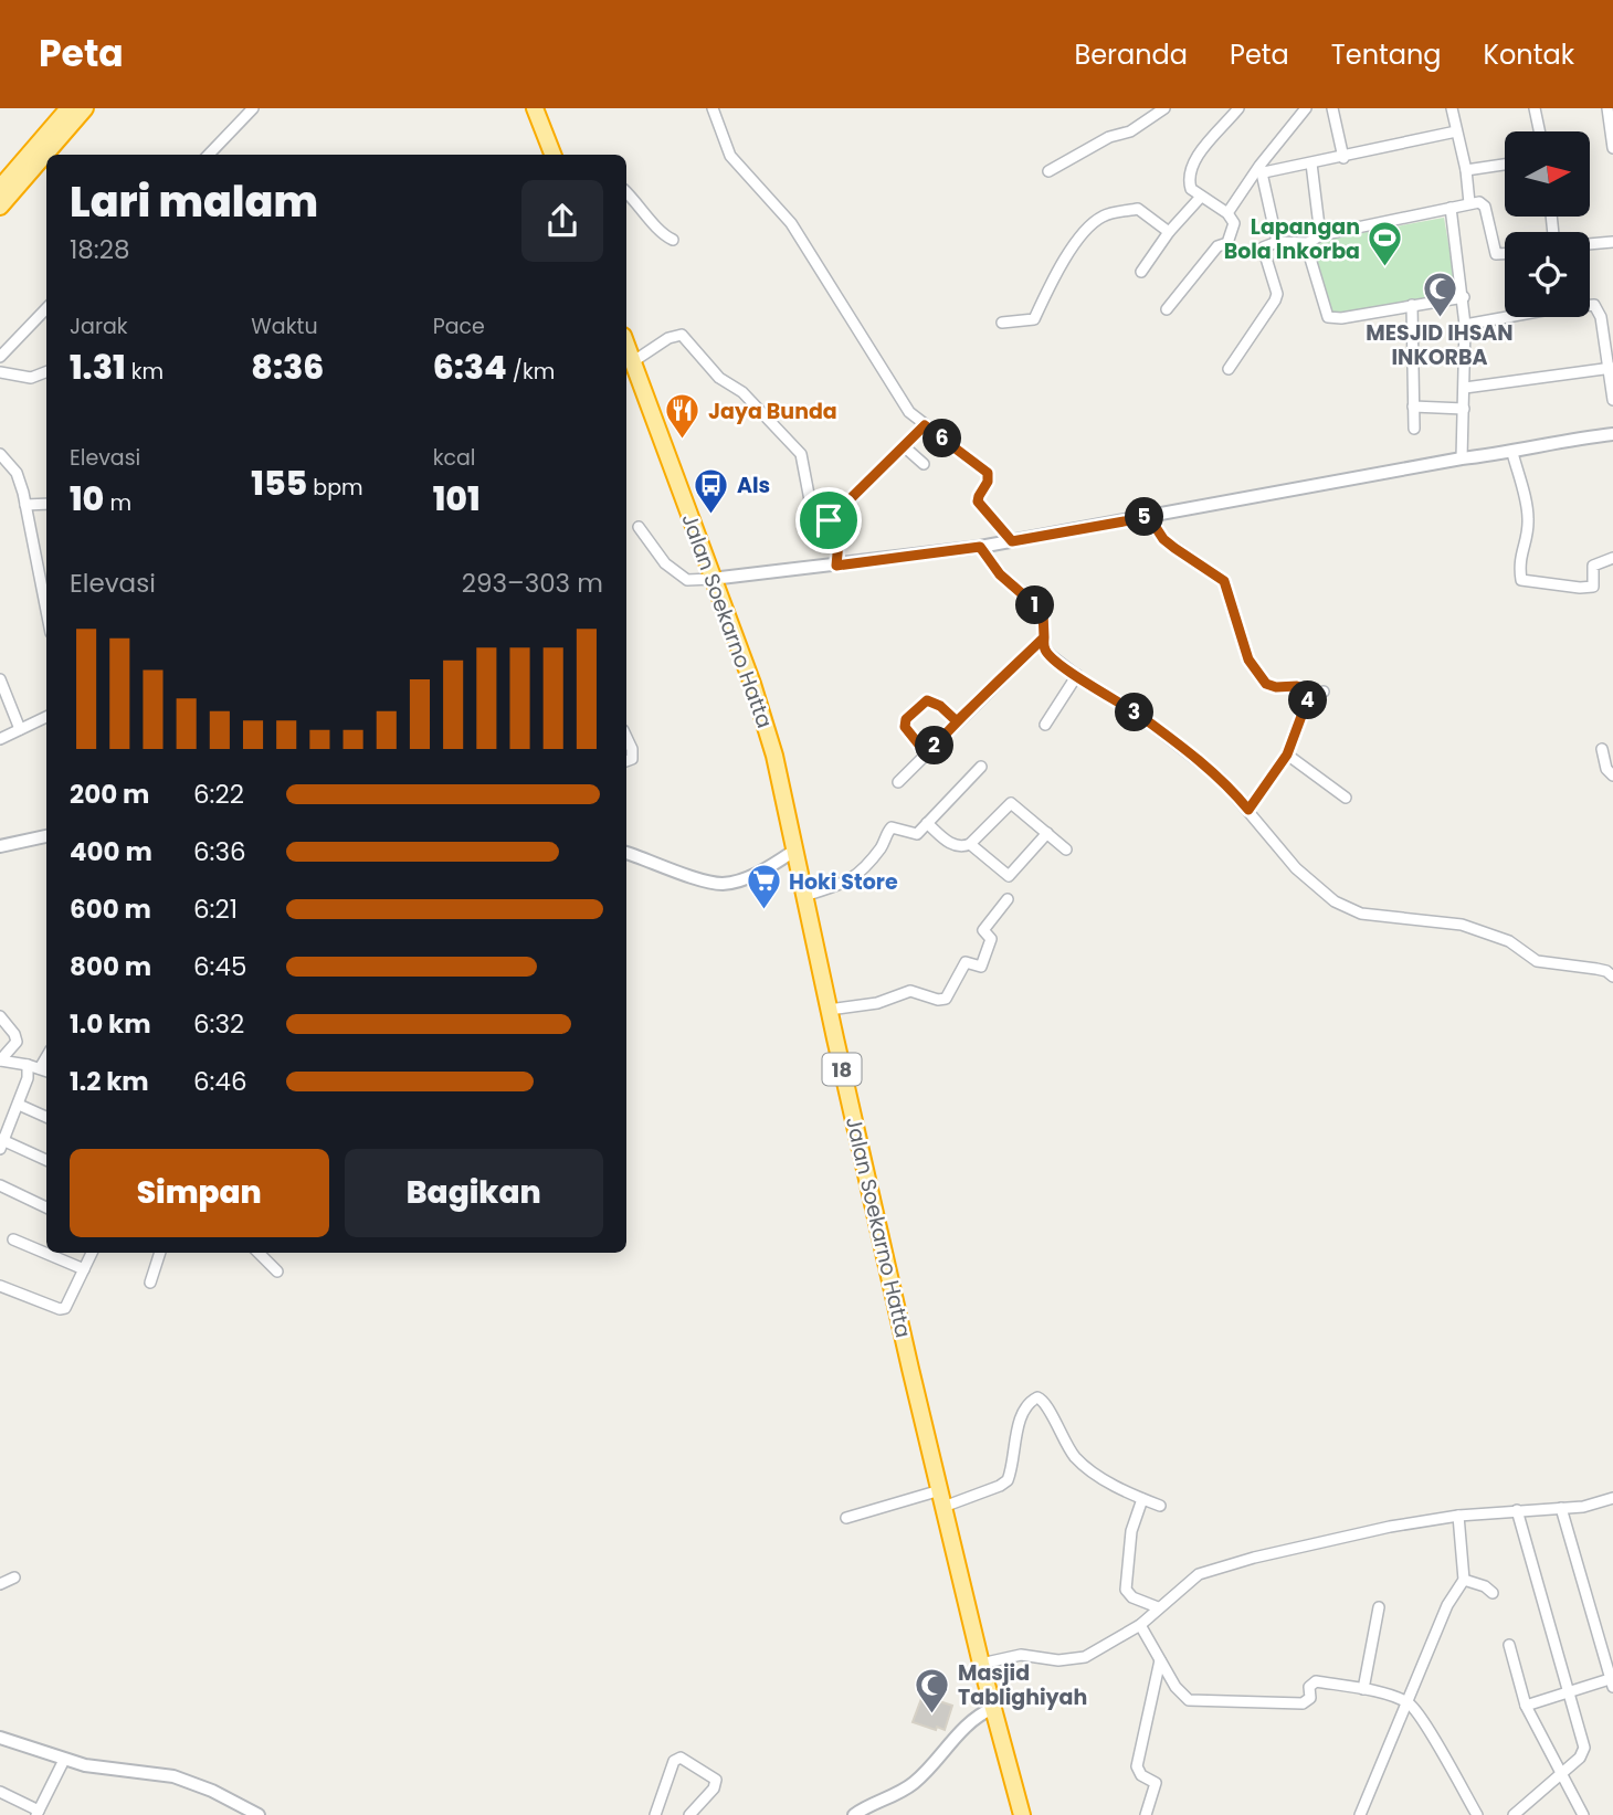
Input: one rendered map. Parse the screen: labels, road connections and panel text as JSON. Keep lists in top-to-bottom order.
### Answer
{
  "streets": {
    "highway": ["Jalan Soekarno Hatta", "18"]
  },
  "places": {
    "sports": ["Lapangan Bola Inkorba"],
    "mosque": ["MESJID IHSAN INKORBA", "Masjid Tablighiyah"],
    "restaurant": ["Jaya Bunda"],
    "bus stop": ["Als"],
    "supermarket": ["Hoki Store"]
  },
  "north": "right",
  "page": {
    "header": "Peta",
    "nav": [
      "Beranda",
      "Peta",
      "Tentang",
      "Kontak"
    ],
    "heading": ["Lari malam", "18:28"],
    "stats": [
      ["Jarak", "1.31 km"],
      ["Waktu", "8:36"],
      ["Pace", "6:34 /km"],
      ["Elevasi", "10 m"],
      ["155 bpm"],
      ["kcal", "101"]
    ],
    "pins": [
      "6",
      "5",
      "1",
      "4",
      "3",
      "2"
    ],
    "chart": ["Elevasi", "293–303 m"],
    "list": [
      {
        "name": "200 m",
        "note": "6:22"
      },
      {
        "name": "400 m",
        "note": "6:36"
      },
      {
        "name": "600 m",
        "note": "6:21"
      },
      {
        "name": "800 m",
        "note": "6:45"
      },
      {
        "name": "1.0 km",
        "note": "6:32"
      },
      {
        "name": "1.2 km",
        "note": "6:46"
      }
    ],
    "buttons": ["Simpan", "Bagikan"]
  }
}
